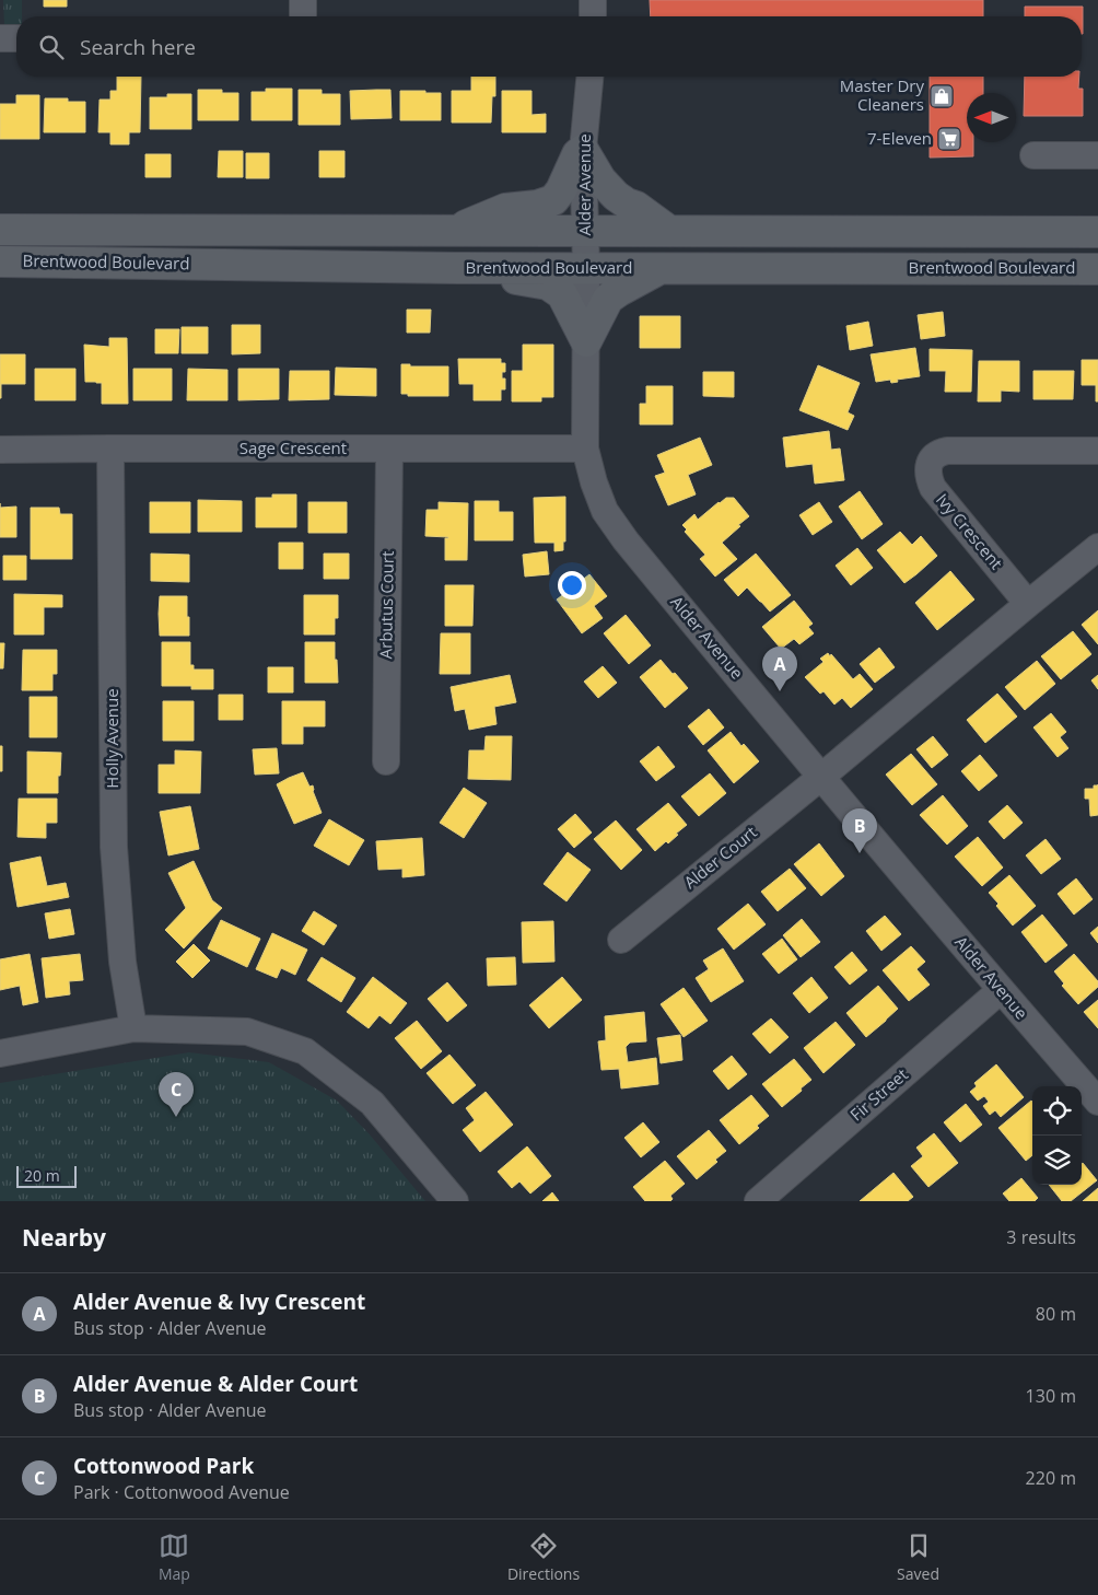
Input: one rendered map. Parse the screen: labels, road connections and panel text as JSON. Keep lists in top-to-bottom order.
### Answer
{
  "streets": {
    "main road": ["Brentwood Boulevard"],
    "street": [
      "Alder Avenue",
      "Sage Crescent",
      "Ivy Crescent",
      "Arbutus Court",
      "Holly Avenue",
      "Alder Court",
      "Fir Street"
    ]
  },
  "crossings": [
    ["Alder Avenue", "Brentwood Boulevard"],
    ["Alder Avenue", "Sage Crescent"],
    ["Alder Avenue", "Alder Court"],
    ["Alder Avenue", "Fir Street"],
    ["Sage Crescent", "Arbutus Court"],
    ["Sage Crescent", "Holly Avenue"]
  ],
  "places": {
    "shop": ["Master Dry Cleaners"],
    "supermarket": ["7-Eleven"]
  },
  "scale_bar": "20 m",
  "north": "left",
  "page": {
    "search": "Search here",
    "pins": ["A", "B", "C"],
    "scale": "20 m",
    "heading": ["Nearby", "3 results"],
    "list": [
      {
        "mark": "A",
        "name": "Alder Avenue & Ivy Crescent",
        "note": "Bus stop · Alder Avenue",
        "value": "80 m"
      },
      {
        "mark": "B",
        "name": "Alder Avenue & Alder Court",
        "note": "Bus stop · Alder Avenue",
        "value": "130 m"
      },
      {
        "mark": "C",
        "name": "Cottonwood Park",
        "note": "Park · Cottonwood Avenue",
        "value": "220 m"
      }
    ],
    "nav": ["Map", "Directions", "Saved"]
  }
}
